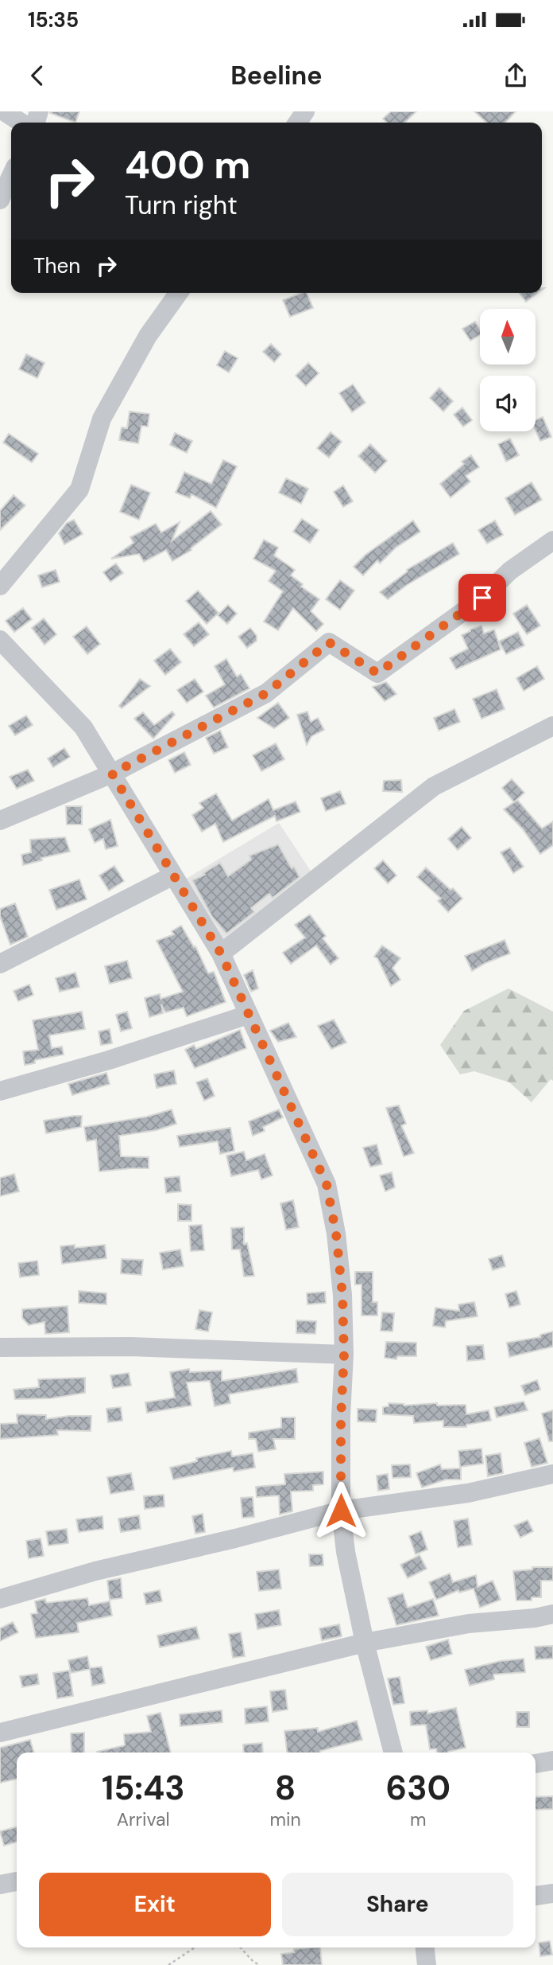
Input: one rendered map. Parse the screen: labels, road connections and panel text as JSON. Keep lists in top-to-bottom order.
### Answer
{
  "north": "top",
  "page": {
    "status": "15:35",
    "header": "Beeline",
    "turn": ["400 m", "Turn right"],
    "then": "Then",
    "eta": [
      "15:43",
      "Arrival",
      "8",
      "min",
      "630",
      "m"
    ],
    "buttons": ["Exit", "Share"]
  }
}
